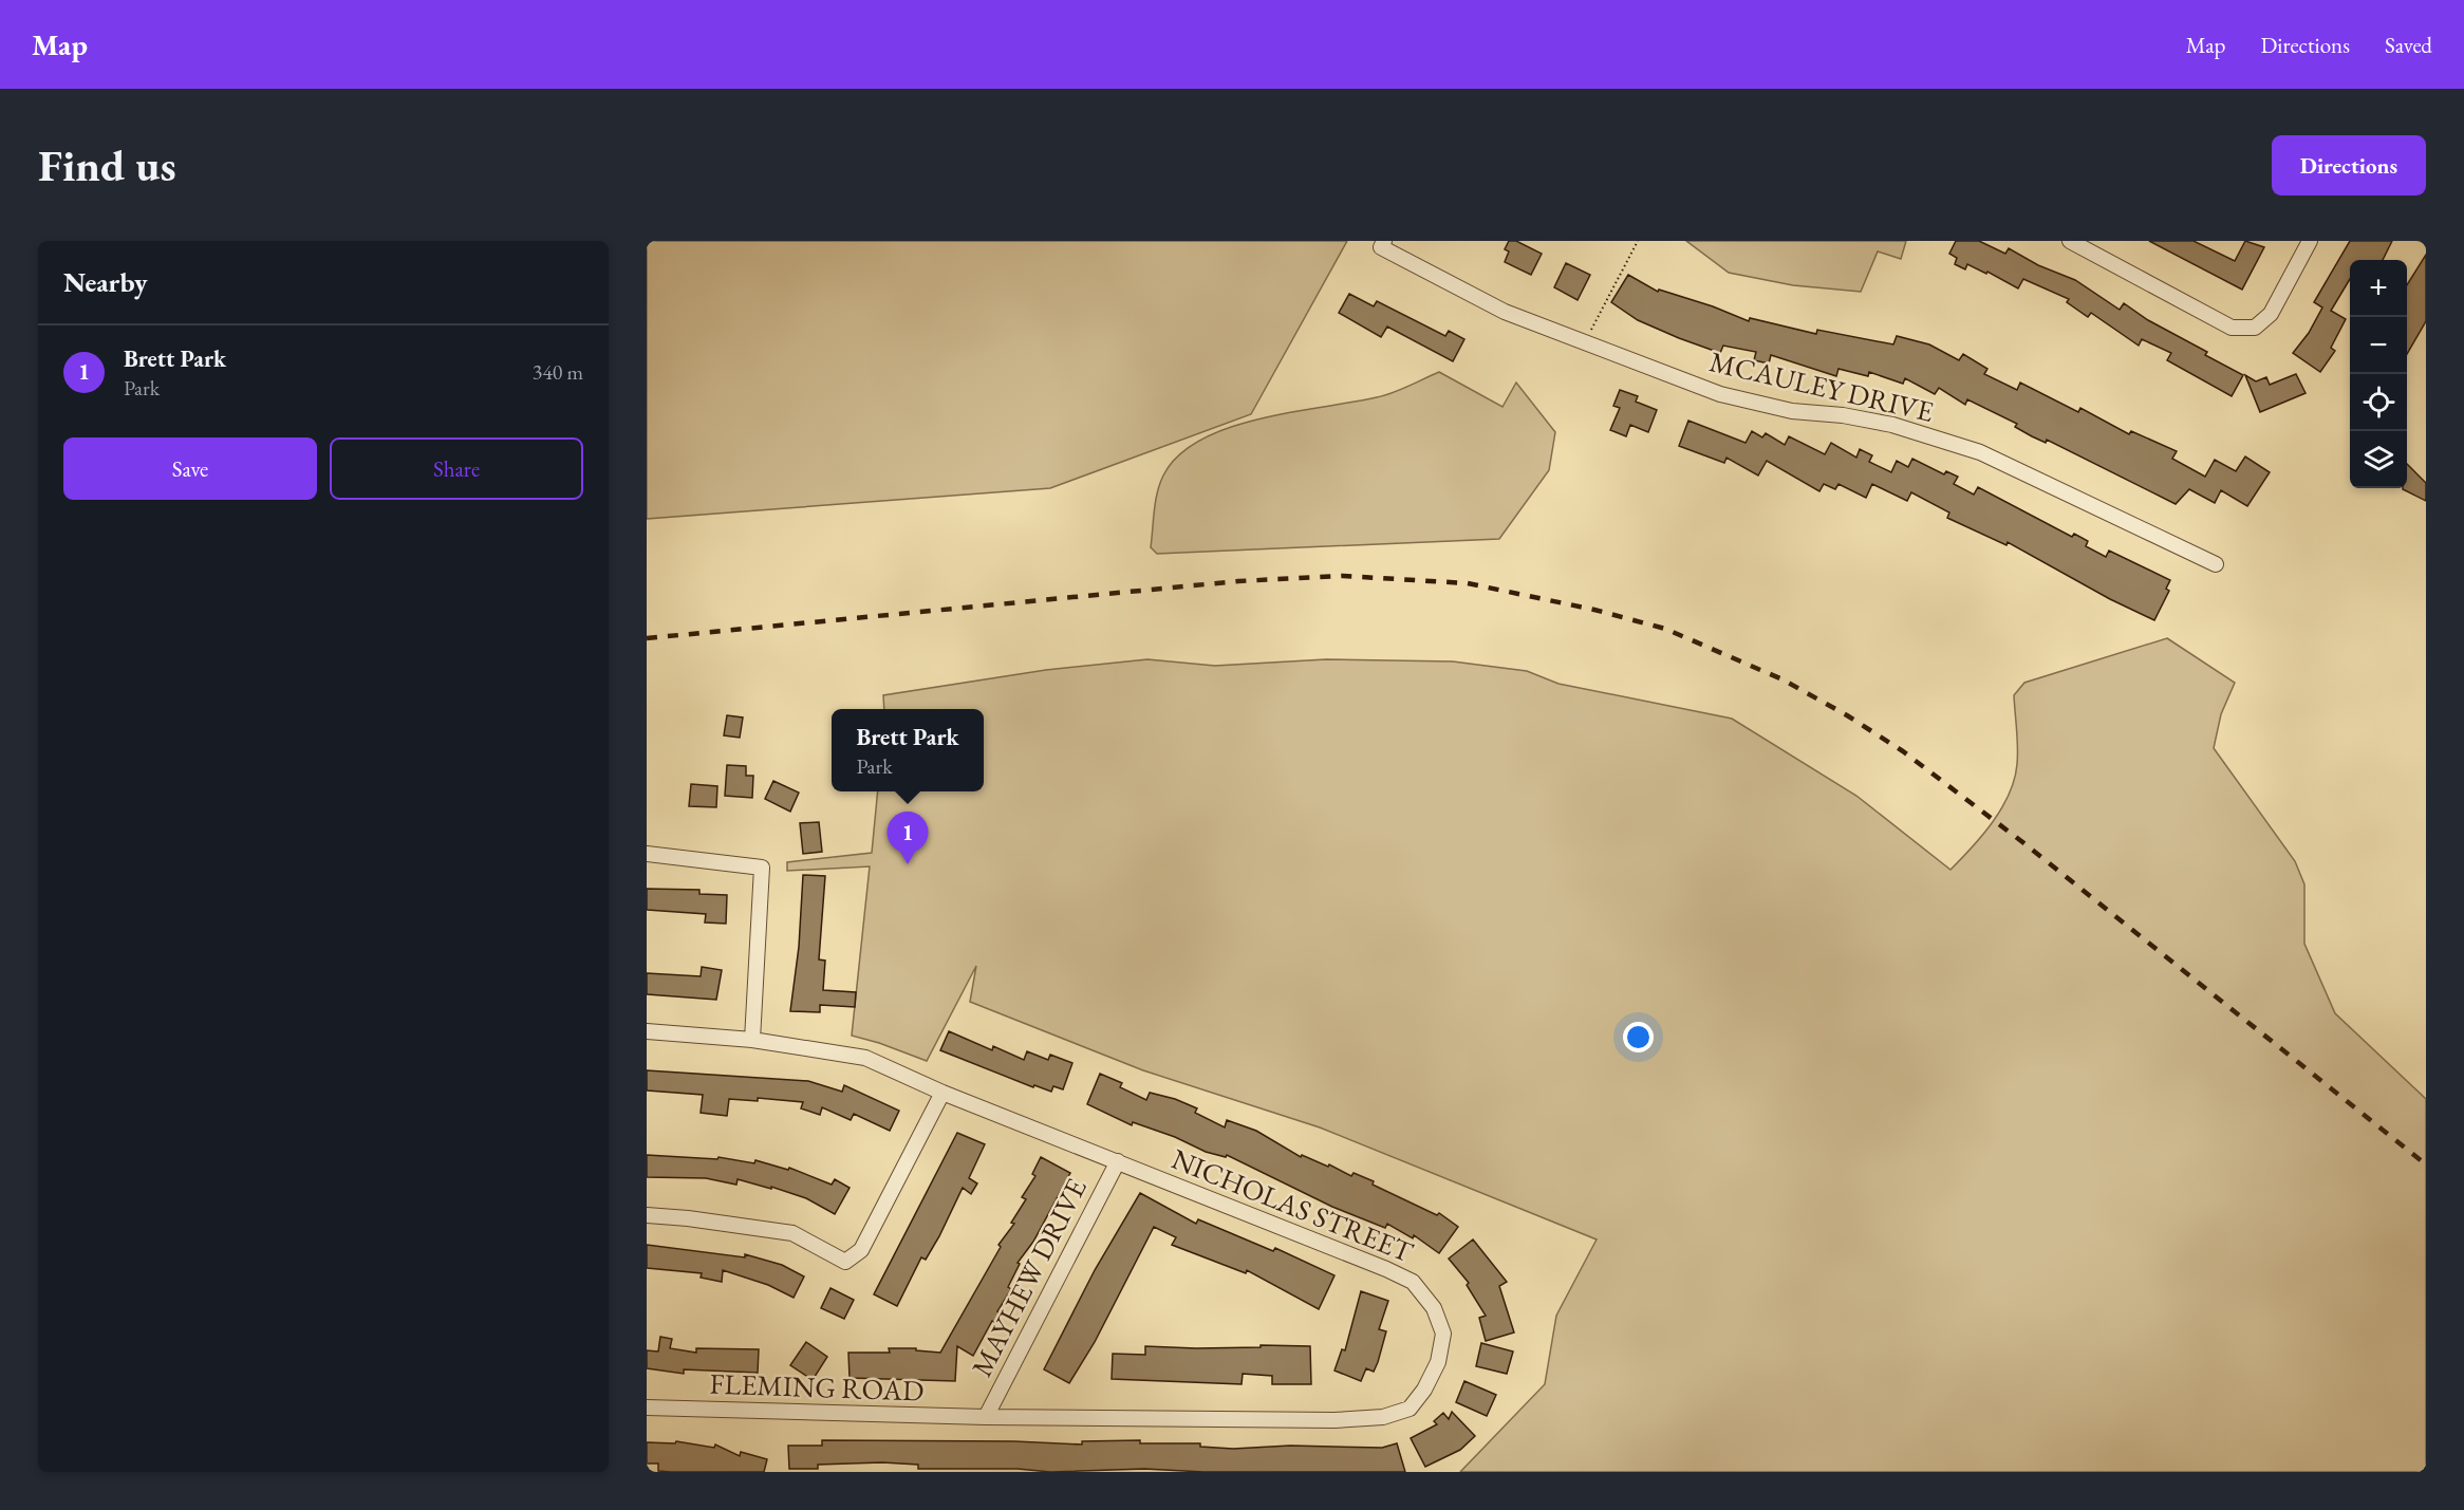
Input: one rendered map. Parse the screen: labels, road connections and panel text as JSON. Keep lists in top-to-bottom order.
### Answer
{
  "streets": {
    "street": [
      "MCAULEY DRIVE",
      "NICHOLAS STREET",
      "MAYHEW DRIVE",
      "FLEMING ROAD"
    ]
  },
  "crossings": [
    ["NICHOLAS STREET", "MAYHEW DRIVE"],
    ["NICHOLAS STREET", "FLEMING ROAD"],
    ["MAYHEW DRIVE", "FLEMING ROAD"]
  ],
  "page": {
    "header": "Map",
    "nav": ["Map", "Directions", "Saved"],
    "buttons": [
      "Directions",
      ["Save", "Share"]
    ],
    "title": "Find us",
    "heading": "Nearby",
    "map_buttons": ["+", "−"],
    "list": [
      {
        "mark": "1",
        "name": "Brett Park",
        "note": "Park",
        "value": "340 m"
      }
    ],
    "popup": ["Brett Park", "Park"],
    "pins": "1"
  }
}
